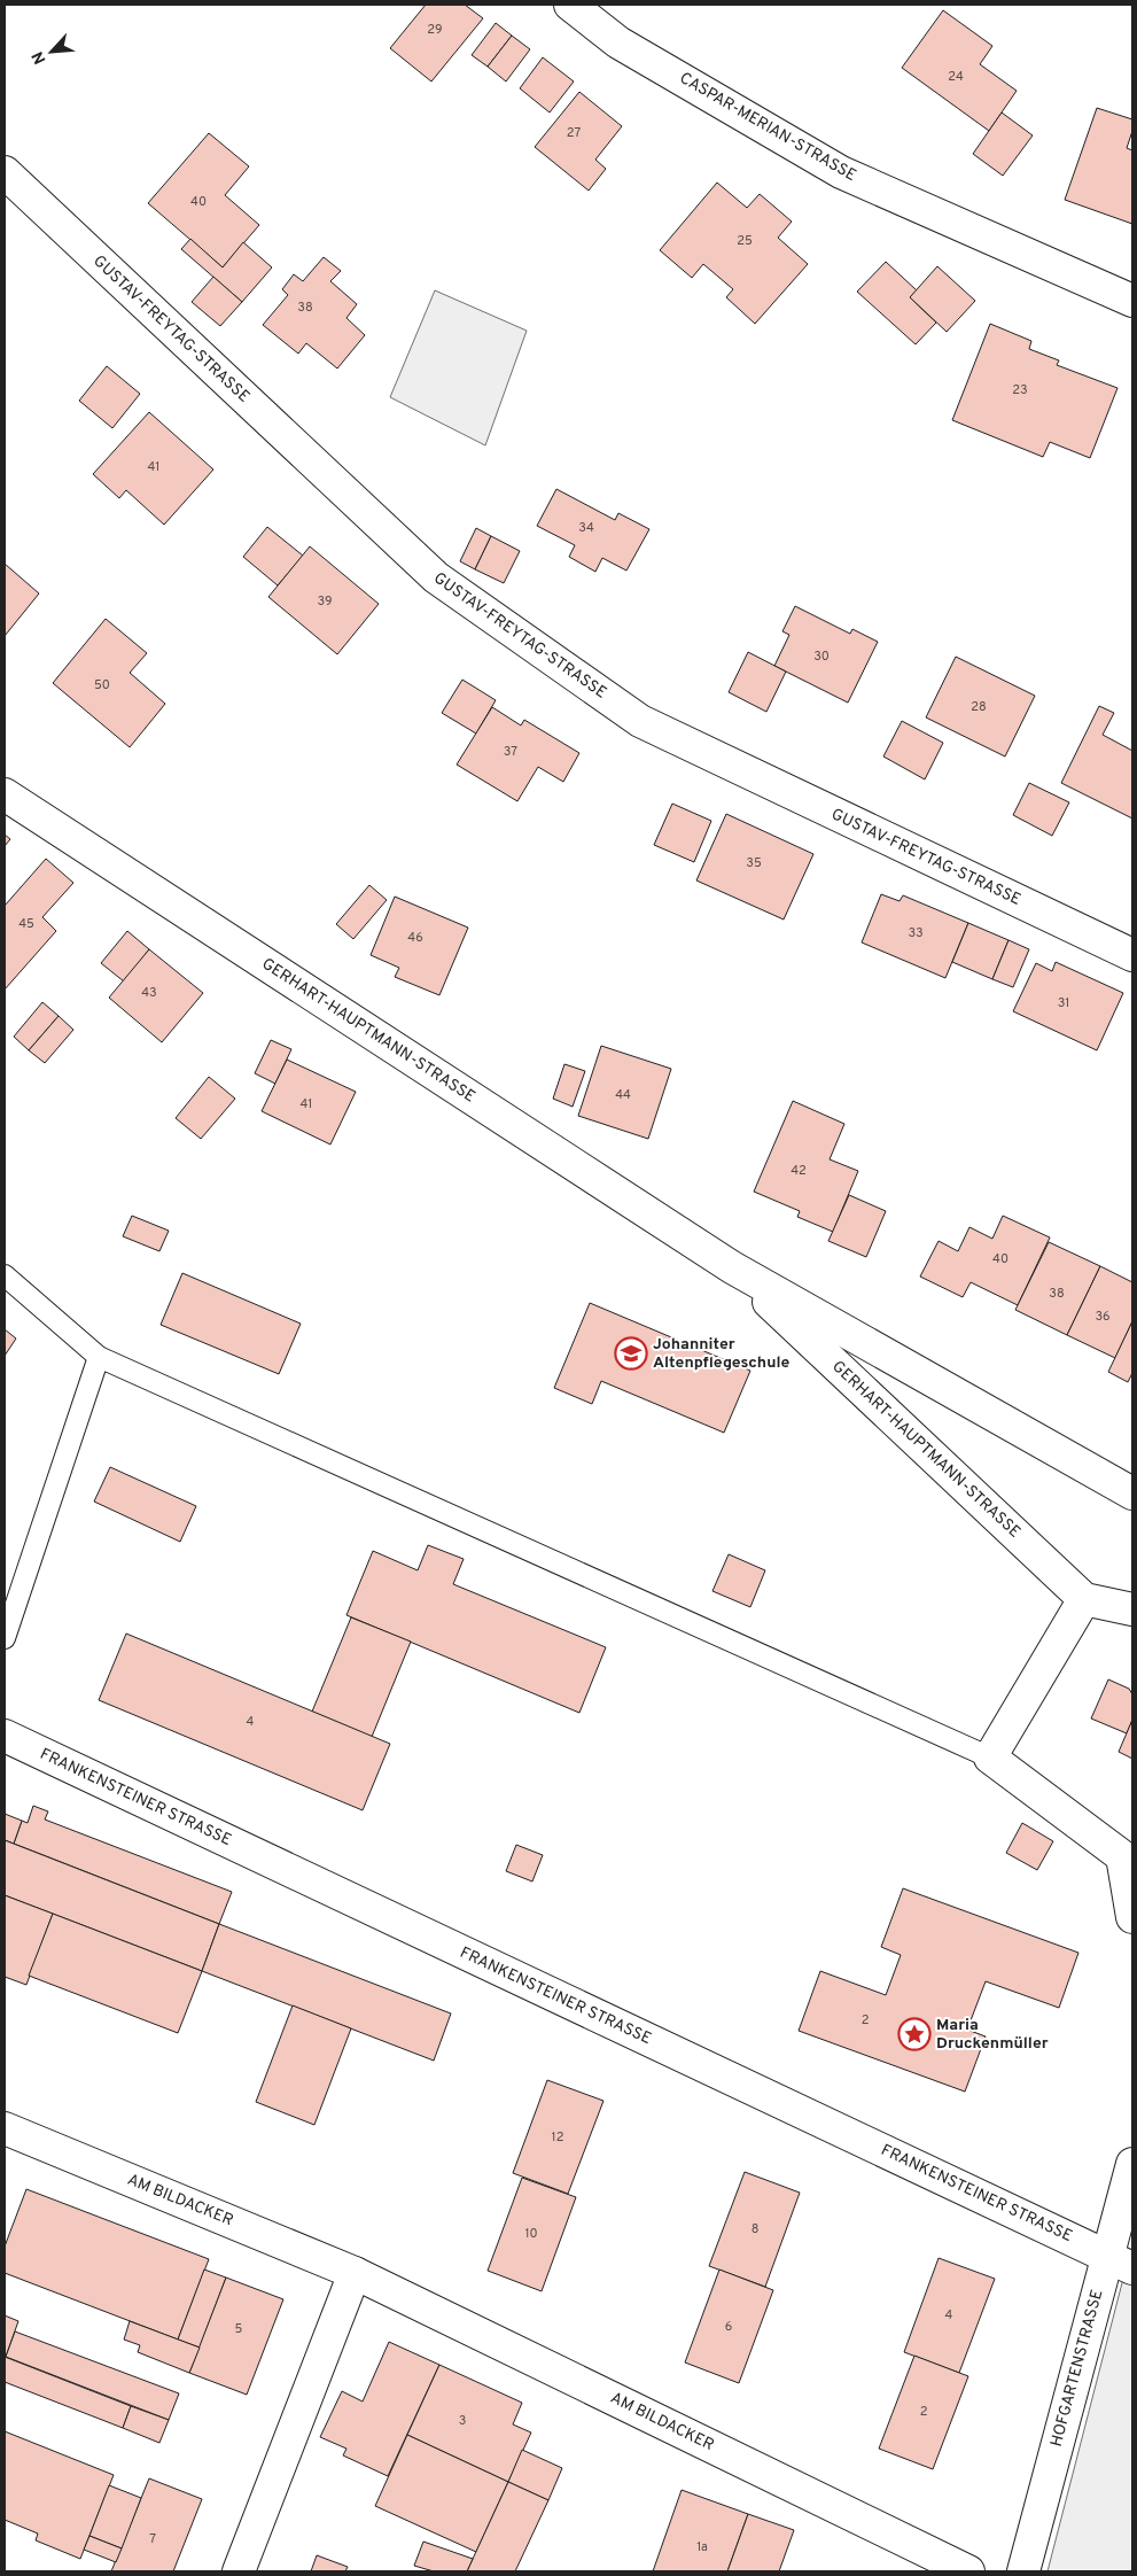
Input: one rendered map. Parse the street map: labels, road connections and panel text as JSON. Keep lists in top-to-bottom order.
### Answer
{
  "streets": {
    "street": [
      "CASPAR-MERIAN-STRASSE",
      "GUSTAV-FREYTAG-STRASSE",
      "GERHART-HAUPTMANN-STRASSE",
      "FRANKENSTEINER STRASSE",
      "AM BILDACKER",
      "HOFGARTENSTRASSE"
    ]
  },
  "crossings": [
    ["FRANKENSTEINER STRASSE", "HOFGARTENSTRASSE"]
  ],
  "places": {
    "school or university": ["Johanniter Altenpflegeschule"],
    "place": ["Maria Druckenmüller"]
  },
  "house_numbers": [
    "29",
    "24",
    "27",
    "40",
    "25",
    "38",
    "23",
    "41",
    "34",
    "39",
    "30",
    "50",
    "28",
    "37",
    "35",
    "45",
    "33",
    "46",
    "43",
    "31",
    "44",
    "41",
    "42",
    "40",
    "38",
    "36",
    "4",
    "2",
    "12",
    "8",
    "10",
    "4",
    "6",
    "5",
    "2",
    "3",
    "7",
    "1a"
  ],
  "north": "bottom left"
}
